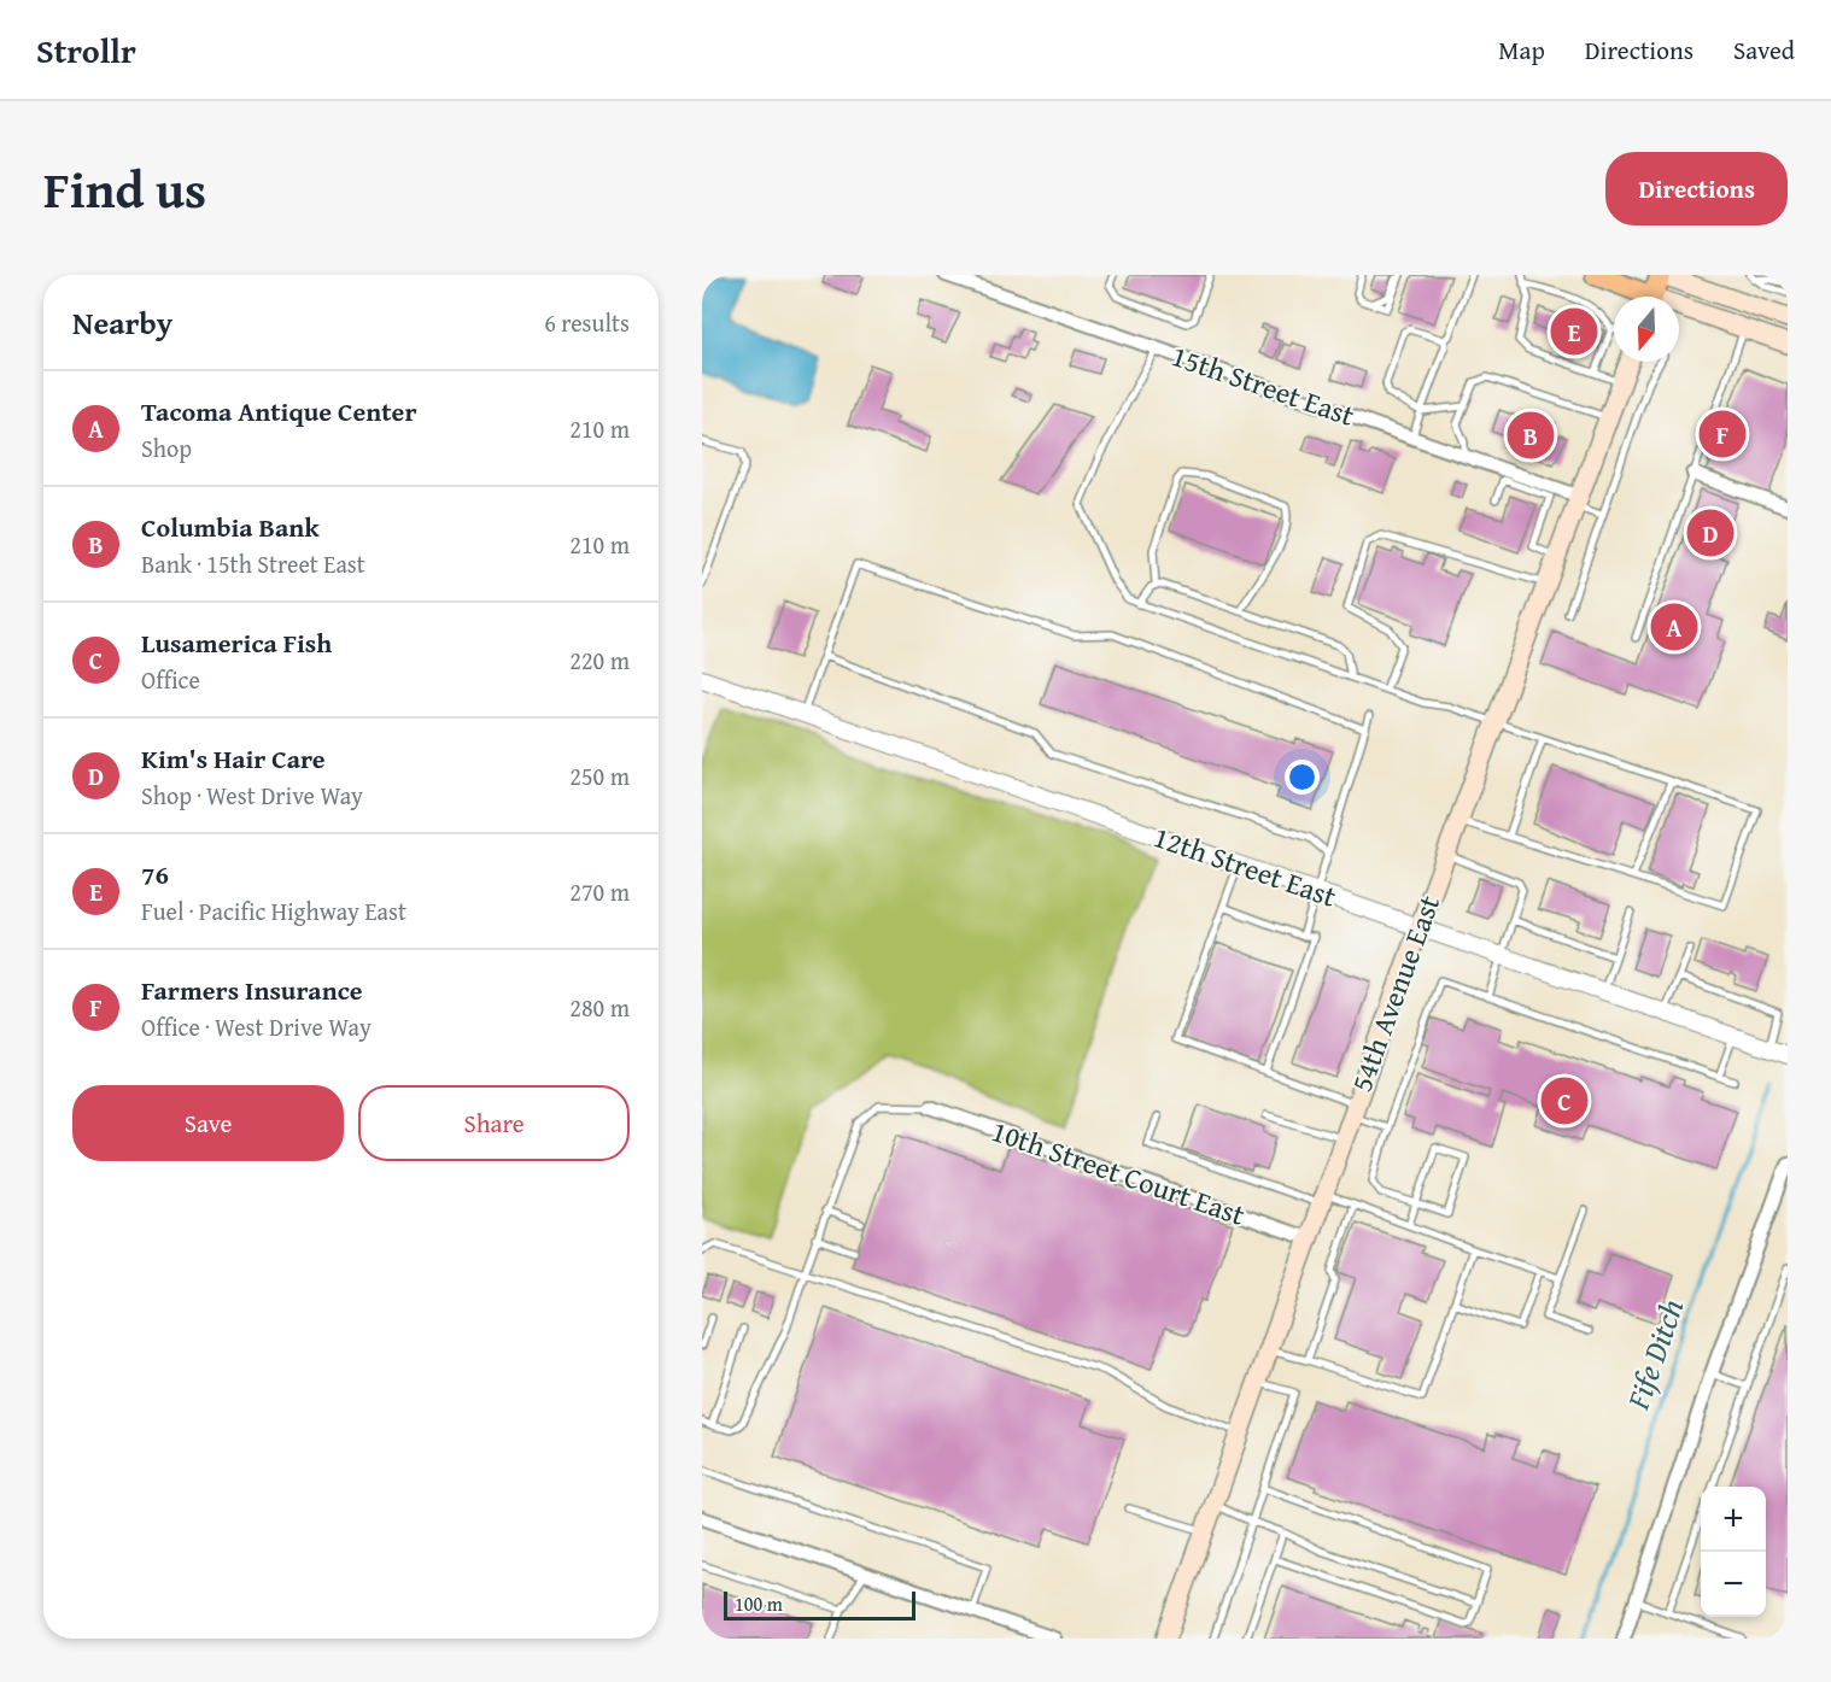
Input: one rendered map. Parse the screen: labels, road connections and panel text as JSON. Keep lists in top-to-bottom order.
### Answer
{
  "streets": {
    "main road": ["54th Avenue East"],
    "street": ["15th Street East", "12th Street East", "10th Street Court East"]
  },
  "crossings": [
    ["15th Street East", "54th Avenue East"],
    ["12th Street East", "54th Avenue East"],
    ["54th Avenue East", "10th Street Court East"]
  ],
  "water": ["Fife Ditch"],
  "scale_bar": "100 m",
  "north": "bottom",
  "page": {
    "header": "Strollr",
    "nav": ["Map", "Directions", "Saved"],
    "title": "Find us",
    "buttons": [
      "Directions",
      ["Save", "Share"]
    ],
    "heading": ["Nearby", "6 results"],
    "pins": [
      "E",
      "F",
      "B",
      "D",
      "A",
      "C"
    ],
    "list": [
      {
        "mark": "A",
        "name": "Tacoma Antique Center",
        "note": "Shop",
        "value": "210 m"
      },
      {
        "mark": "B",
        "name": "Columbia Bank",
        "note": "Bank · 15th Street East",
        "value": "210 m"
      },
      {
        "mark": "C",
        "name": "Lusamerica Fish",
        "note": "Office",
        "value": "220 m"
      },
      {
        "mark": "D",
        "name": "Kim's Hair Care",
        "note": "Shop · West Drive Way",
        "value": "250 m"
      },
      {
        "mark": "E",
        "name": "76",
        "note": "Fuel · Pacific Highway East",
        "value": "270 m"
      },
      {
        "mark": "F",
        "name": "Farmers Insurance",
        "note": "Office · West Drive Way",
        "value": "280 m"
      }
    ],
    "map_buttons": ["+", "−"],
    "scale": "100 m"
  }
}
